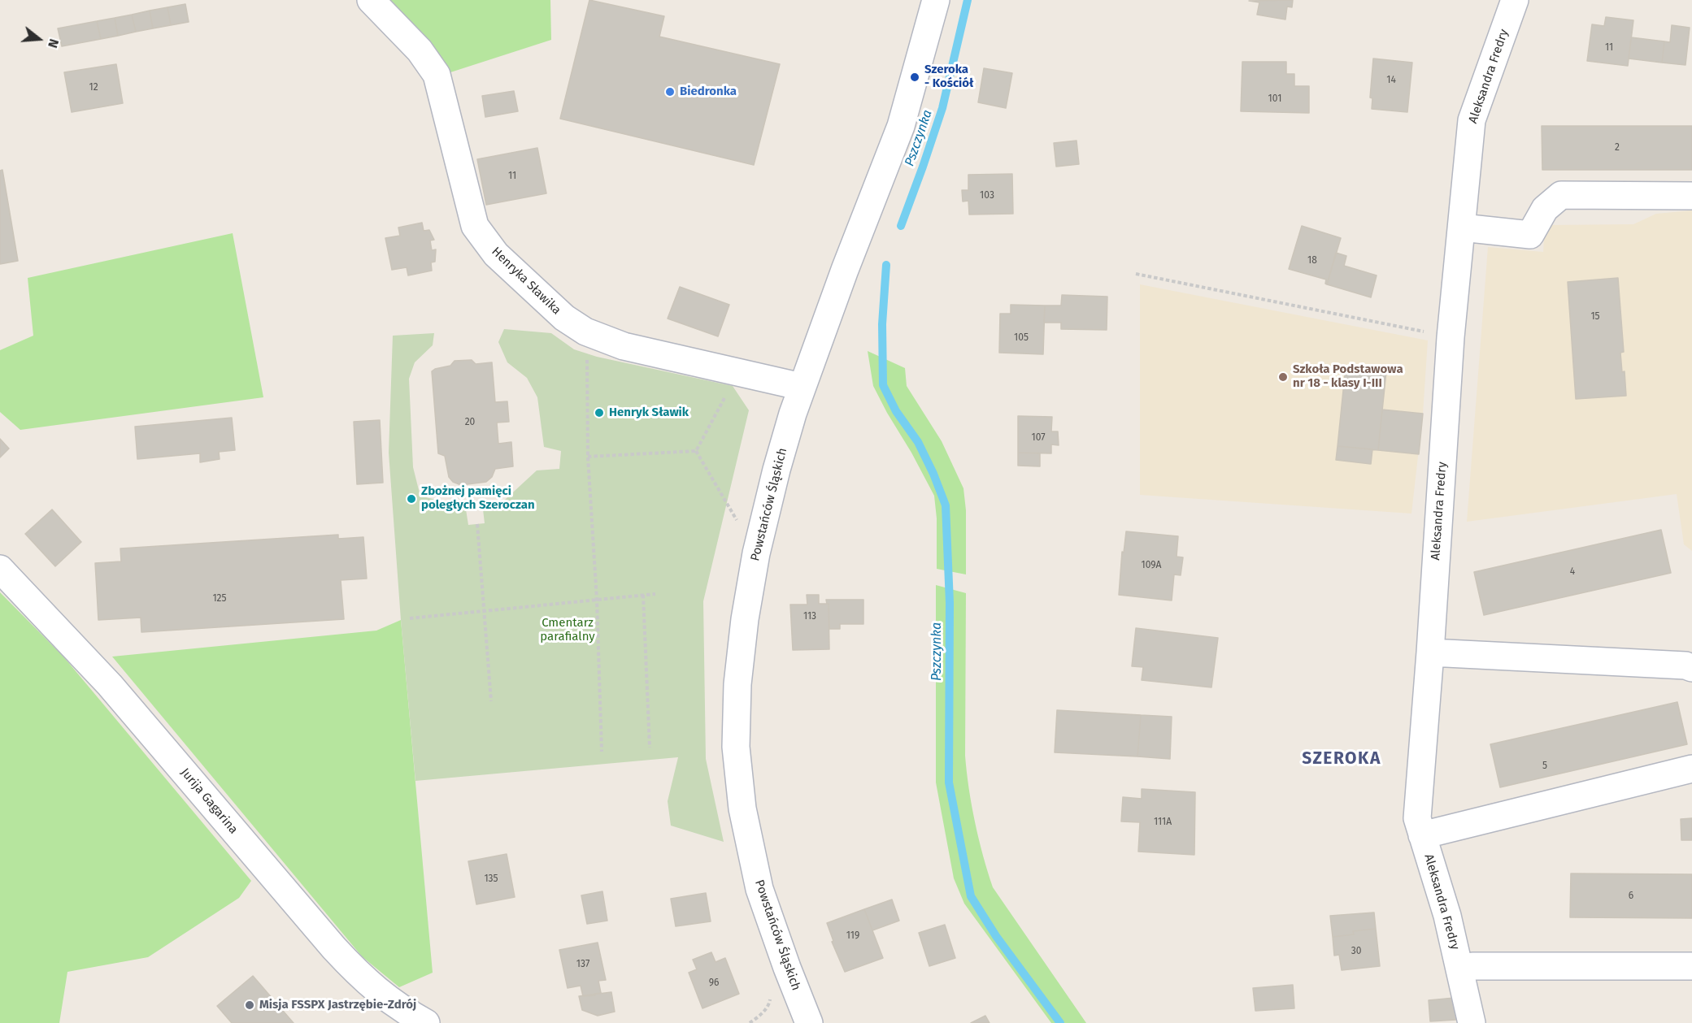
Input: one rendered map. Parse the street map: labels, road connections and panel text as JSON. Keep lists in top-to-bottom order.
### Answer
{
  "streets": {
    "street": [
      "Aleksandra Fredry",
      "Henryka Sławika",
      "Powstańców Śląskich",
      "Jurija Gagarina"
    ]
  },
  "crossings": [
    ["Henryka Sławika", "Powstańców Śląskich"]
  ],
  "districts": ["SZEROKA"],
  "water": ["Pszczynka"],
  "parks": ["Cmentarz parafialny"],
  "places": [
    "Szeroka - Kościół",
    "Biedronka",
    "Szkoła Podstawowa nr 18 - klasy I-III",
    "Henryk Sławik",
    "Zbożnej pamięci poległych Szeroczan",
    "Misja FSSPX Jastrzębie-Zdrój"
  ],
  "house_numbers": [
    "11",
    "14",
    "12",
    "101",
    "2",
    "11",
    "103",
    "18",
    "15",
    "105",
    "20",
    "107",
    "109A",
    "4",
    "125",
    "113",
    "5",
    "111A",
    "135",
    "6",
    "119",
    "30",
    "137",
    "96"
  ],
  "north": "right"
}
